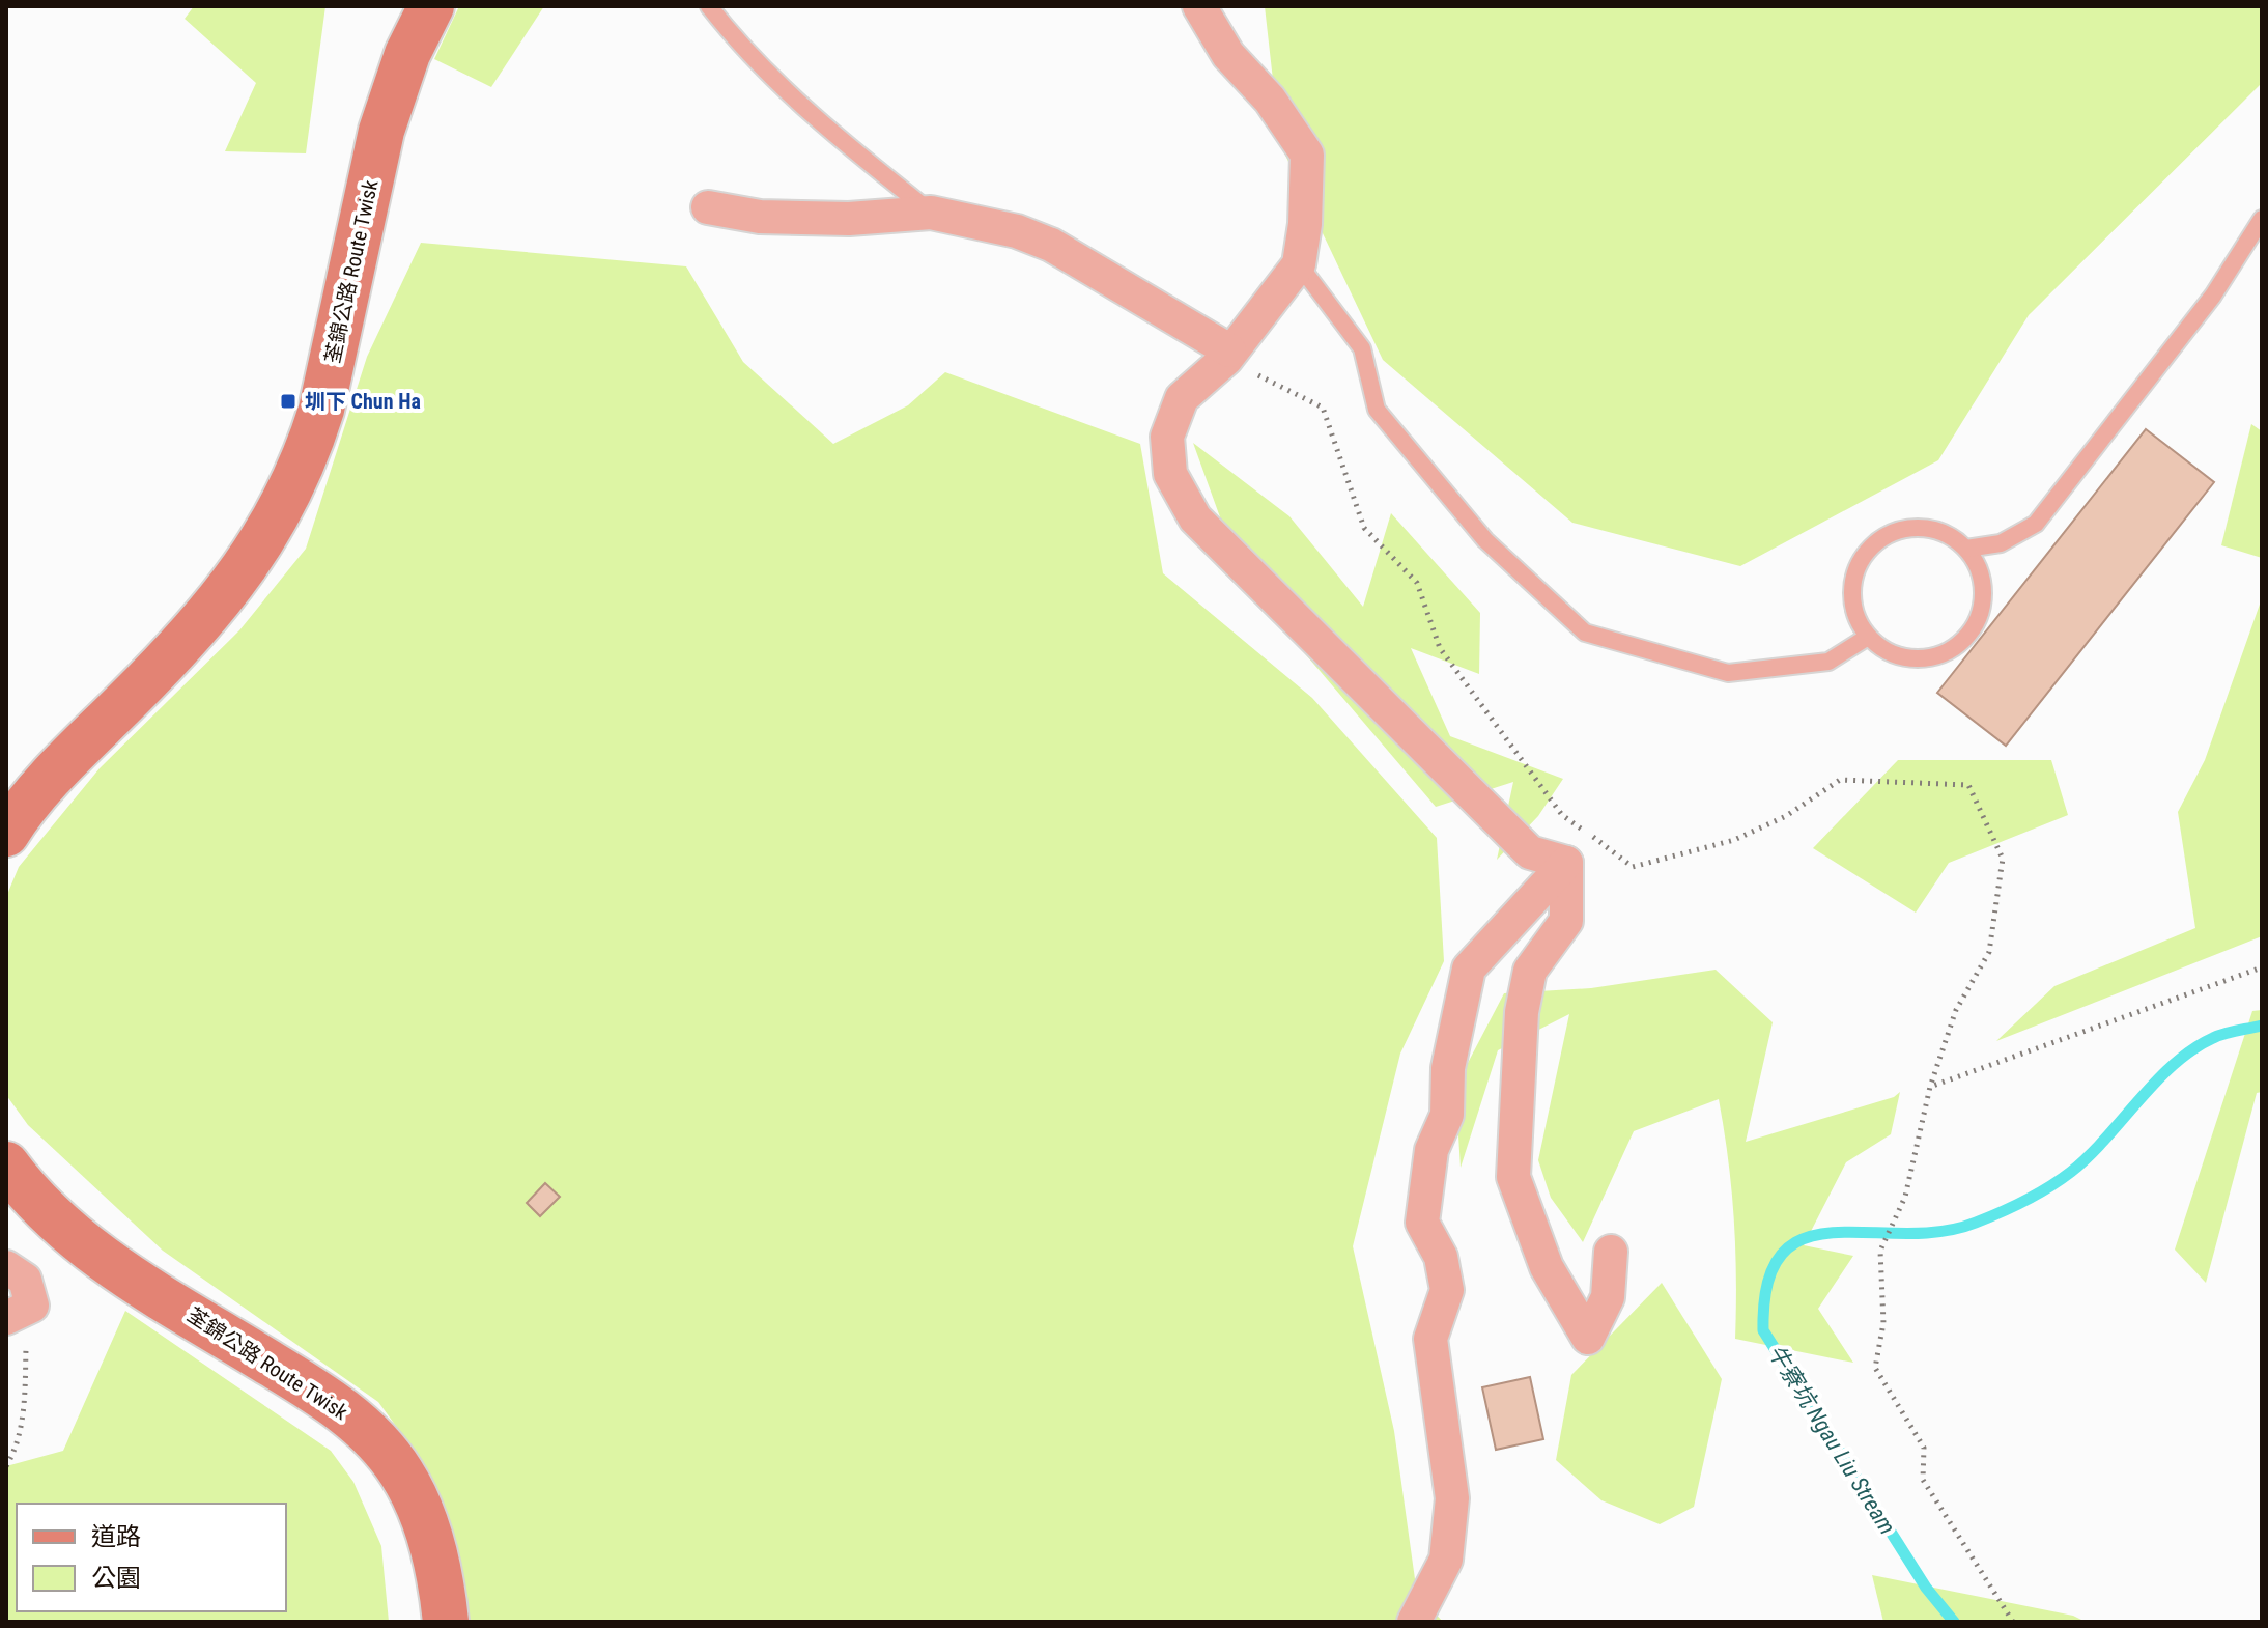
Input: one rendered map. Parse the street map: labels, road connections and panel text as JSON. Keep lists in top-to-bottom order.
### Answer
{
  "streets": {
    "main road": ["荃錦公路 Route Twisk"]
  },
  "water": ["牛寮坑 Ngau Liu Stream"],
  "places": {
    "transit": ["圳下 Chun Ha"]
  },
  "legend": ["道路", "公園"]
}
